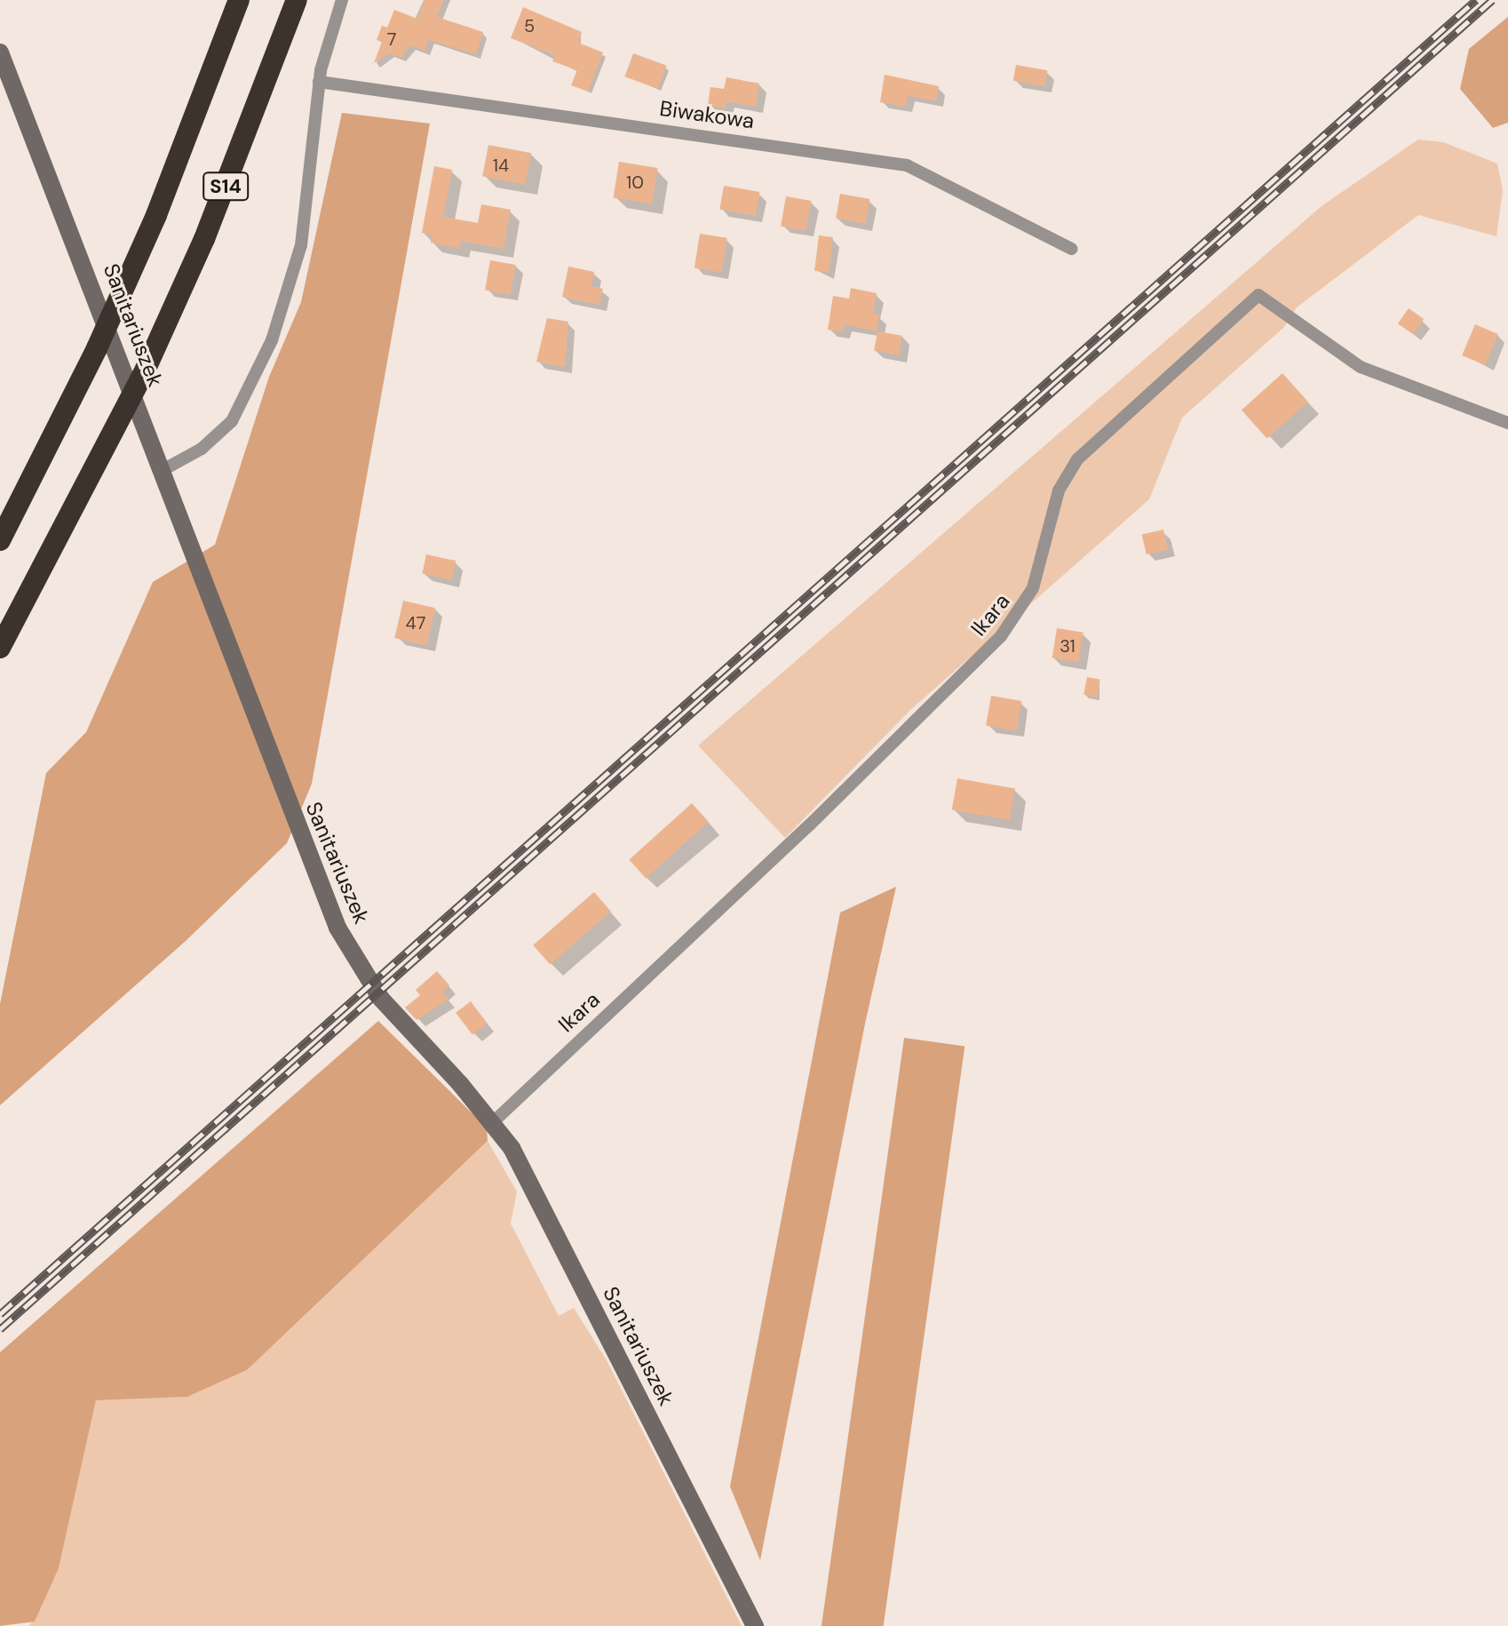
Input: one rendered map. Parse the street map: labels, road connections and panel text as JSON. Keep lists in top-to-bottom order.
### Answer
{
  "streets": {
    "highway": ["S14"],
    "street": ["Biwakowa", "Sanitariuszek", "Ikara"]
  },
  "crossings": [
    ["Sanitariuszek", "Ikara"]
  ],
  "house_numbers": [
    "5",
    "7",
    "14",
    "10",
    "47",
    "31"
  ]
}
